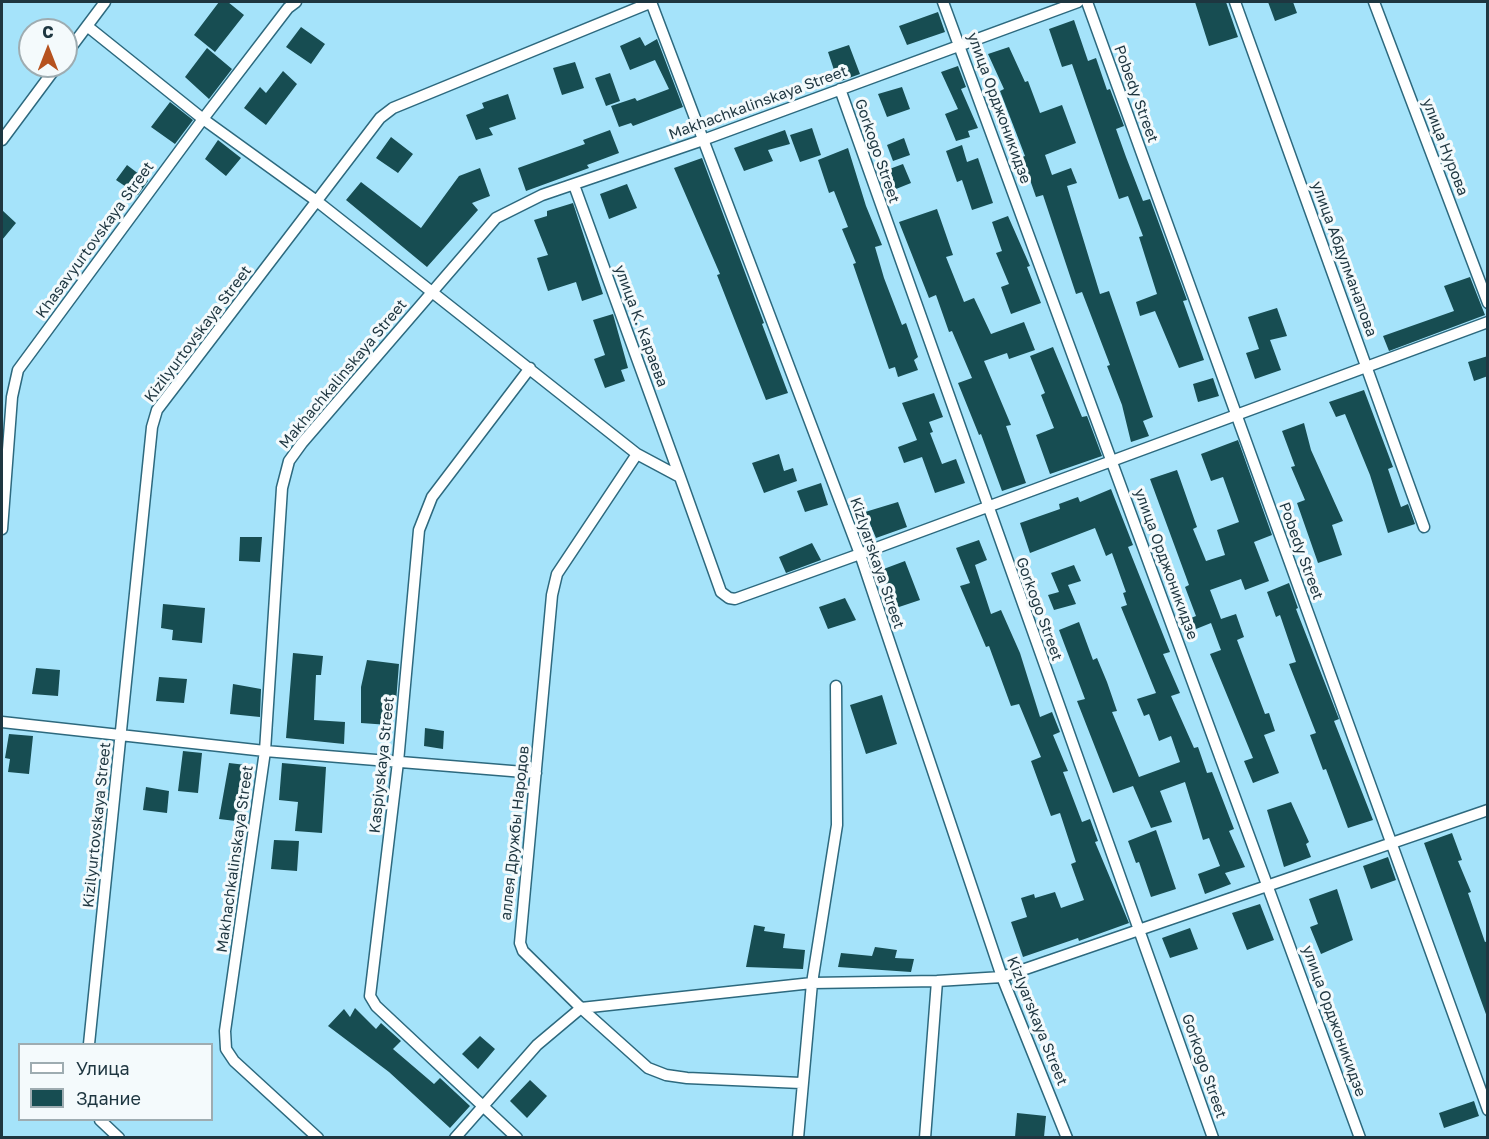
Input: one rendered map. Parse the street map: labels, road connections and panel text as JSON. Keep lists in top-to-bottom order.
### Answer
{
  "streets": {
    "street": [
      "Pobedy Street",
      "Makhachkalinskaya Street",
      "улица Орджоникидзе",
      "улица Нурова",
      "Gorkogo Street",
      "Khasavyurtovskaya Street",
      "улица Абдулманапова",
      "улица К. Караева",
      "Kizilyurtovskaya Street",
      "Kizlyarskaya Street",
      "Kaspiyskaya Street",
      "аллея Дружбы Народов"
    ]
  },
  "crossings": [
    ["Makhachkalinskaya Street", "улица Орджоникидзе"],
    ["Makhachkalinskaya Street", "Gorkogo Street"],
    ["Makhachkalinskaya Street", "улица К. Караева"],
    ["Makhachkalinskaya Street", "Kizlyarskaya Street"],
    ["улица К. Караева", "Kizlyarskaya Street"],
    ["Kizilyurtovskaya Street", "Kizlyarskaya Street"]
  ],
  "legend": ["Улица", "Здание"],
  "north": "top"
}
